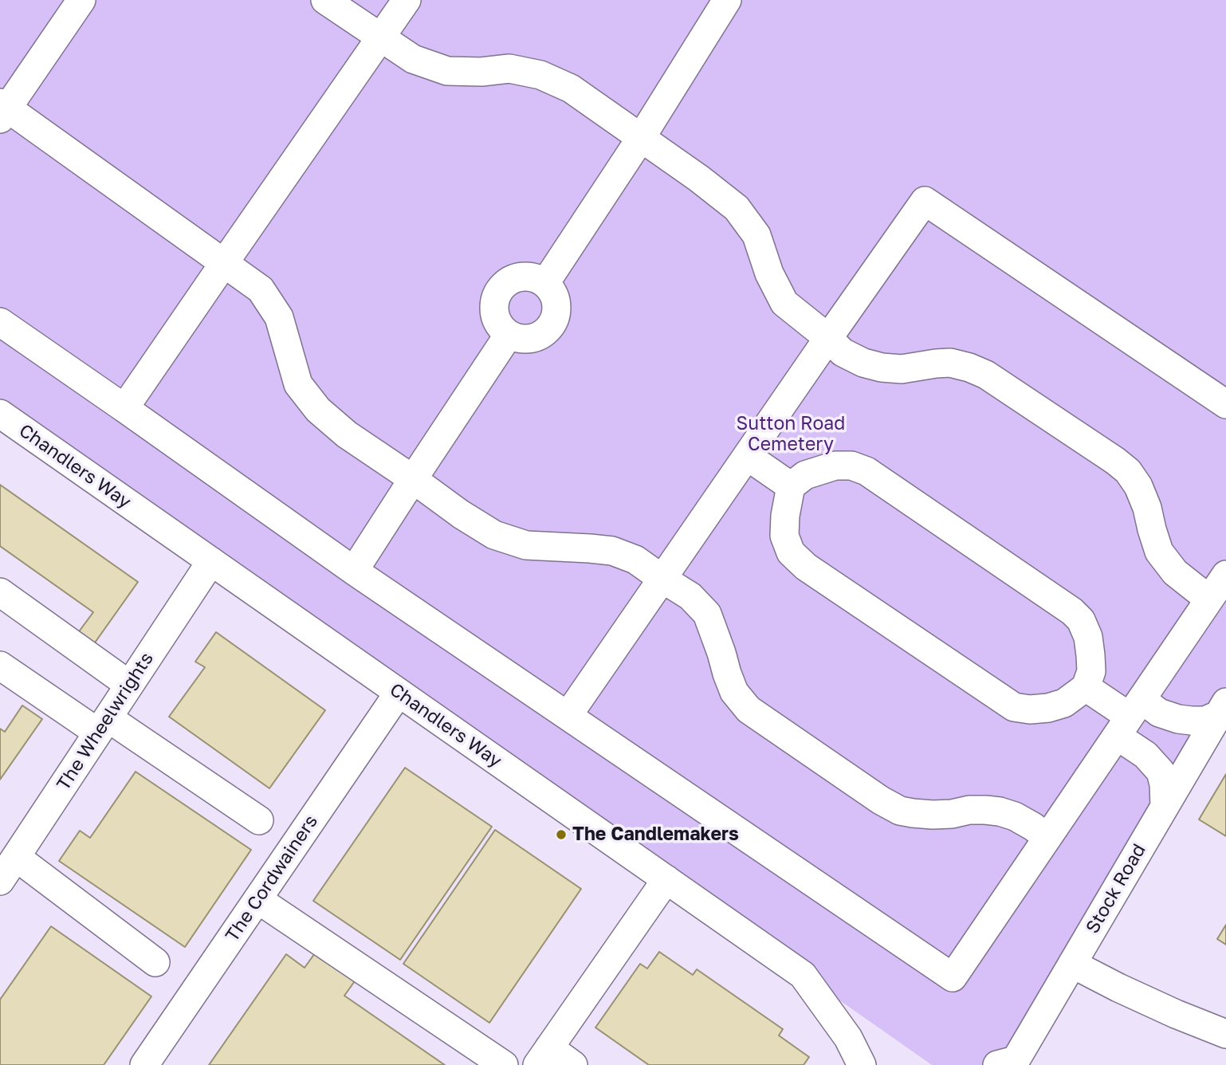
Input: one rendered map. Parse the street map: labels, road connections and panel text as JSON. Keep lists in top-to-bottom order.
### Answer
{
  "streets": {
    "street": [
      "Chandlers Way",
      "The Wheelwrights",
      "The Cordwainers",
      "Stock Road"
    ]
  },
  "crossings": [
    ["Chandlers Way", "The Wheelwrights"],
    ["Chandlers Way", "The Cordwainers"]
  ],
  "parks": ["Sutton Road Cemetery"],
  "places": ["The Candlemakers"]
}
